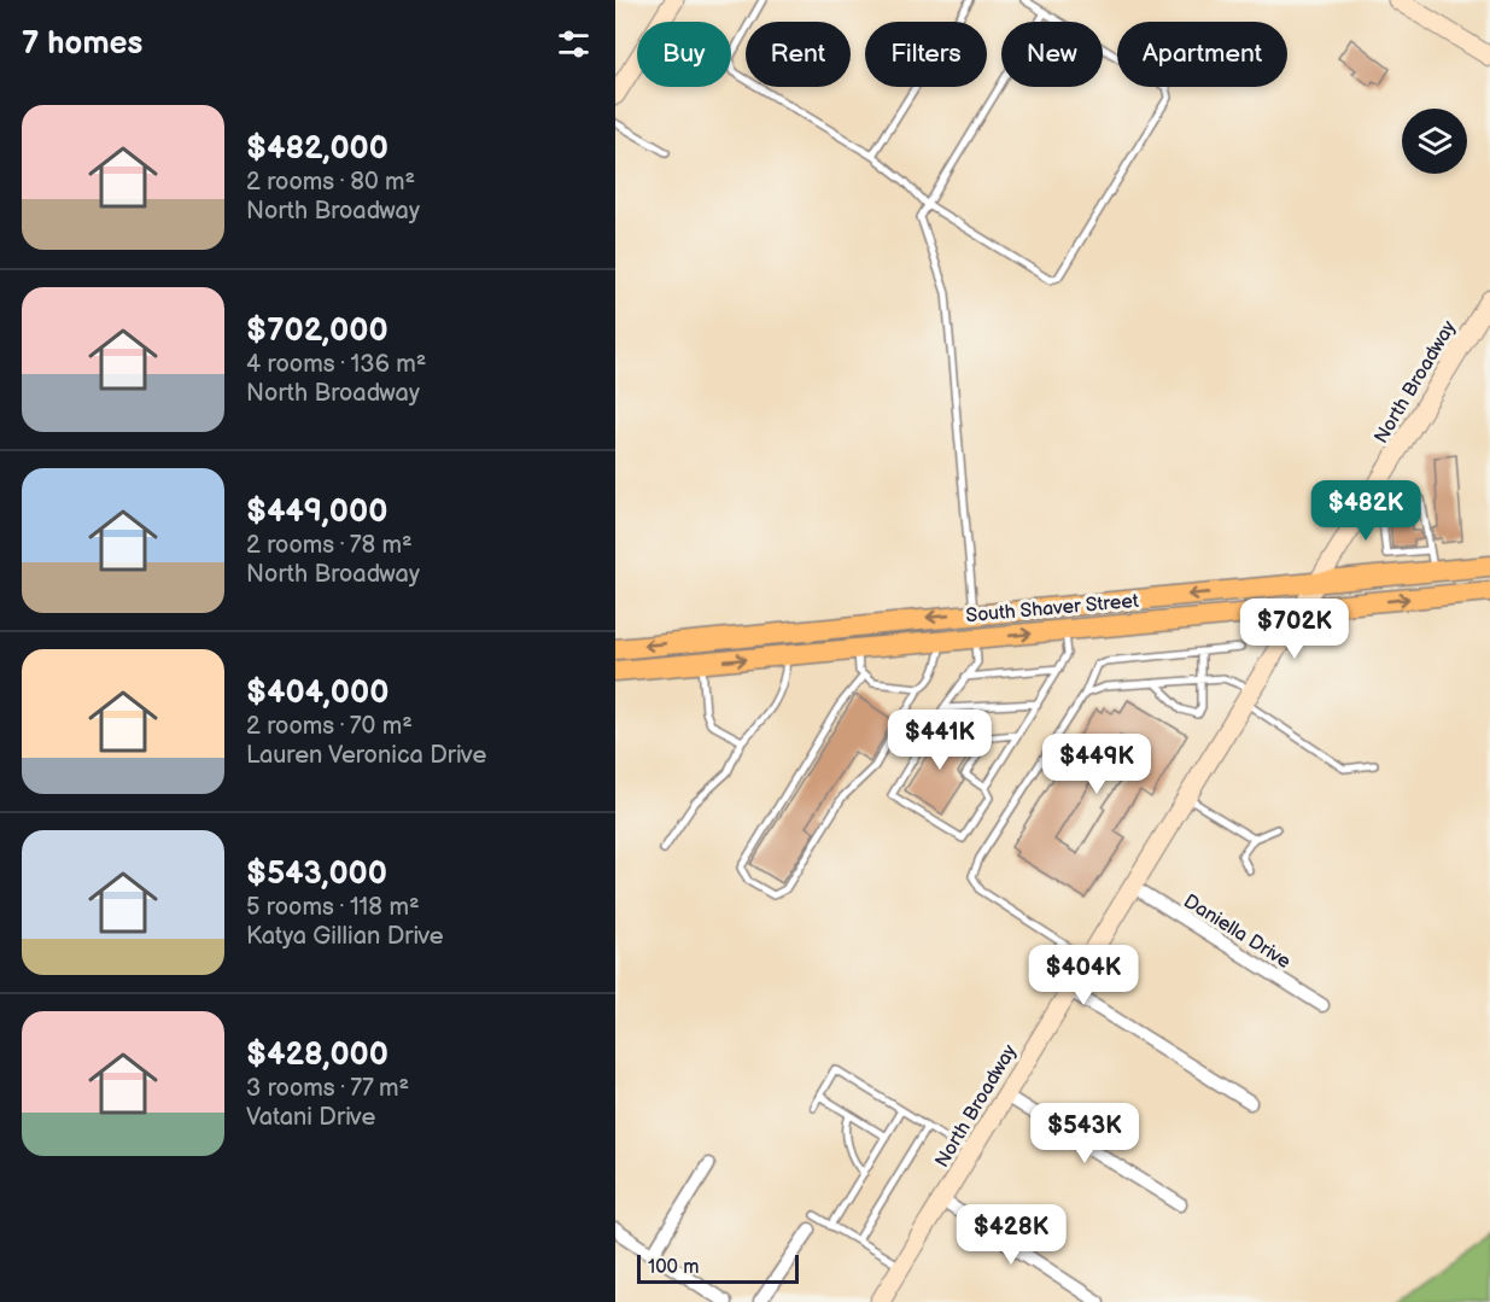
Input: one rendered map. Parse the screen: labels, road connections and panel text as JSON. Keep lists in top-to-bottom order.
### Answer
{
  "streets": {
    "main road": ["South Shaver Street"],
    "street": ["North Broadway", "Daniella Drive"]
  },
  "crossings": [
    ["North Broadway", "South Shaver Street"],
    ["North Broadway", "Daniella Drive"]
  ],
  "scale_bar": "100 m",
  "page": {
    "heading": "7 homes",
    "chip": [
      "Buy",
      "Rent",
      "Filters",
      "New",
      "Apartment"
    ],
    "list": [
      {
        "name": "$482,000",
        "note": "2 rooms · 80 m² · North Broadway"
      },
      {
        "name": "$702,000",
        "note": "4 rooms · 136 m² · North Broadway"
      },
      {
        "name": "$449,000",
        "note": "2 rooms · 78 m² · North Broadway"
      },
      {
        "name": "$404,000",
        "note": "2 rooms · 70 m² · Lauren Veronica Drive"
      },
      {
        "name": "$543,000",
        "note": "5 rooms · 118 m² · Katya Gillian Drive"
      },
      {
        "name": "$428,000",
        "note": "3 rooms · 77 m² · Vatani Drive"
      }
    ],
    "price": [
      "$482K",
      "$702K",
      "$441K",
      "$449K",
      "$404K",
      "$543K",
      "$428K"
    ],
    "scale": "100 m"
  }
}
